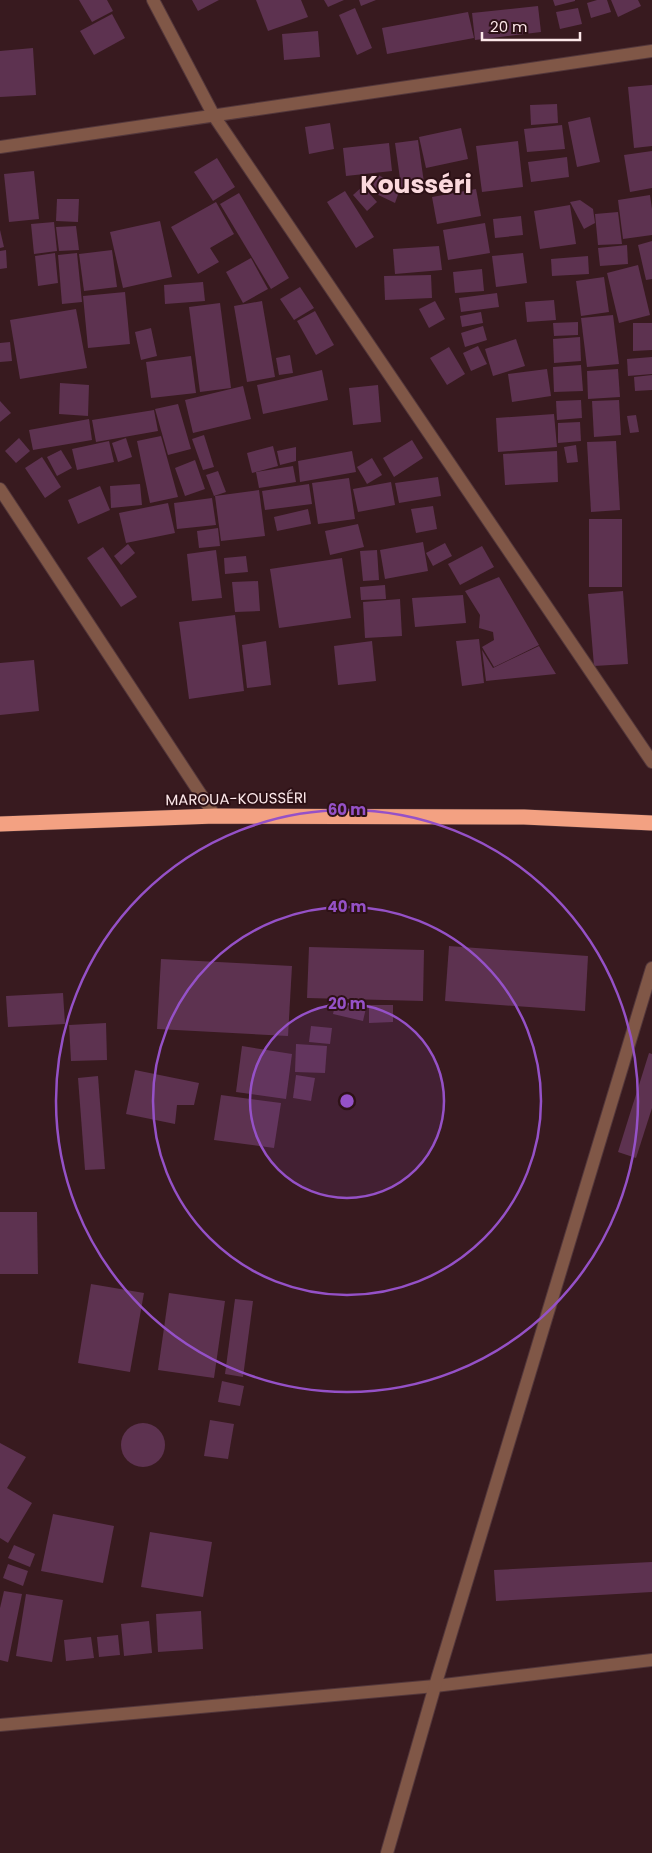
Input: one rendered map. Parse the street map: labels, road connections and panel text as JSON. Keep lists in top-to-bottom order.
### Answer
{
  "streets": {
    "highway": ["MAROUA-KOUSSÉRI"]
  },
  "districts": ["Kousséri"],
  "scale_bar": "20 m",
  "rings": ["60 m", "40 m", "20 m"]
}
